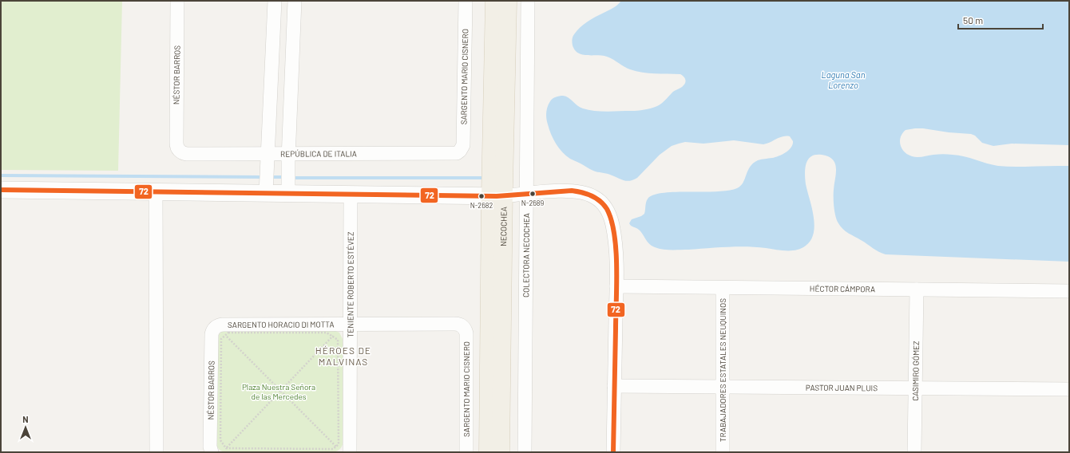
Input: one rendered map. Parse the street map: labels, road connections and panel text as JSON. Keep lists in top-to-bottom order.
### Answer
{
  "streets": {
    "main road": ["NECOCHEA"],
    "street": [
      "NÉSTOR BARROS",
      "SARGENTO MARIO CISNERO",
      "REPÚBLICA DE ITALIA",
      "COLECTORA NECOCHEA",
      "TENIENTE ROBERTO ESTÉVEZ",
      "HÉCTOR CÁMPORA",
      "SARGENTO HORACIO DI MOTTA",
      "TRABAJADORES ESTATALES NEUQUINOS",
      "CASIMIRO GÓMEZ",
      "PASTOR JUAN PLUIS"
    ]
  },
  "crossings": [
    ["NÉSTOR BARROS", "REPÚBLICA DE ITALIA"],
    ["NÉSTOR BARROS", "SARGENTO HORACIO DI MOTTA"],
    ["SARGENTO MARIO CISNERO", "REPÚBLICA DE ITALIA"],
    ["SARGENTO MARIO CISNERO", "SARGENTO HORACIO DI MOTTA"],
    ["TENIENTE ROBERTO ESTÉVEZ", "SARGENTO HORACIO DI MOTTA"],
    ["HÉCTOR CÁMPORA", "TRABAJADORES ESTATALES NEUQUINOS"],
    ["HÉCTOR CÁMPORA", "CASIMIRO GÓMEZ"],
    ["TRABAJADORES ESTATALES NEUQUINOS", "PASTOR JUAN PLUIS"],
    ["CASIMIRO GÓMEZ", "PASTOR JUAN PLUIS"]
  ],
  "districts": ["HÉROES DE MALVINAS"],
  "water": ["Laguna San Lorenzo"],
  "parks": ["Plaza Nuestra Señora de las Mercedes"],
  "places": ["N-2689", "N-2682"],
  "lines": ["transit line 72"],
  "scale_bar": "50 m",
  "north": "top"
}
